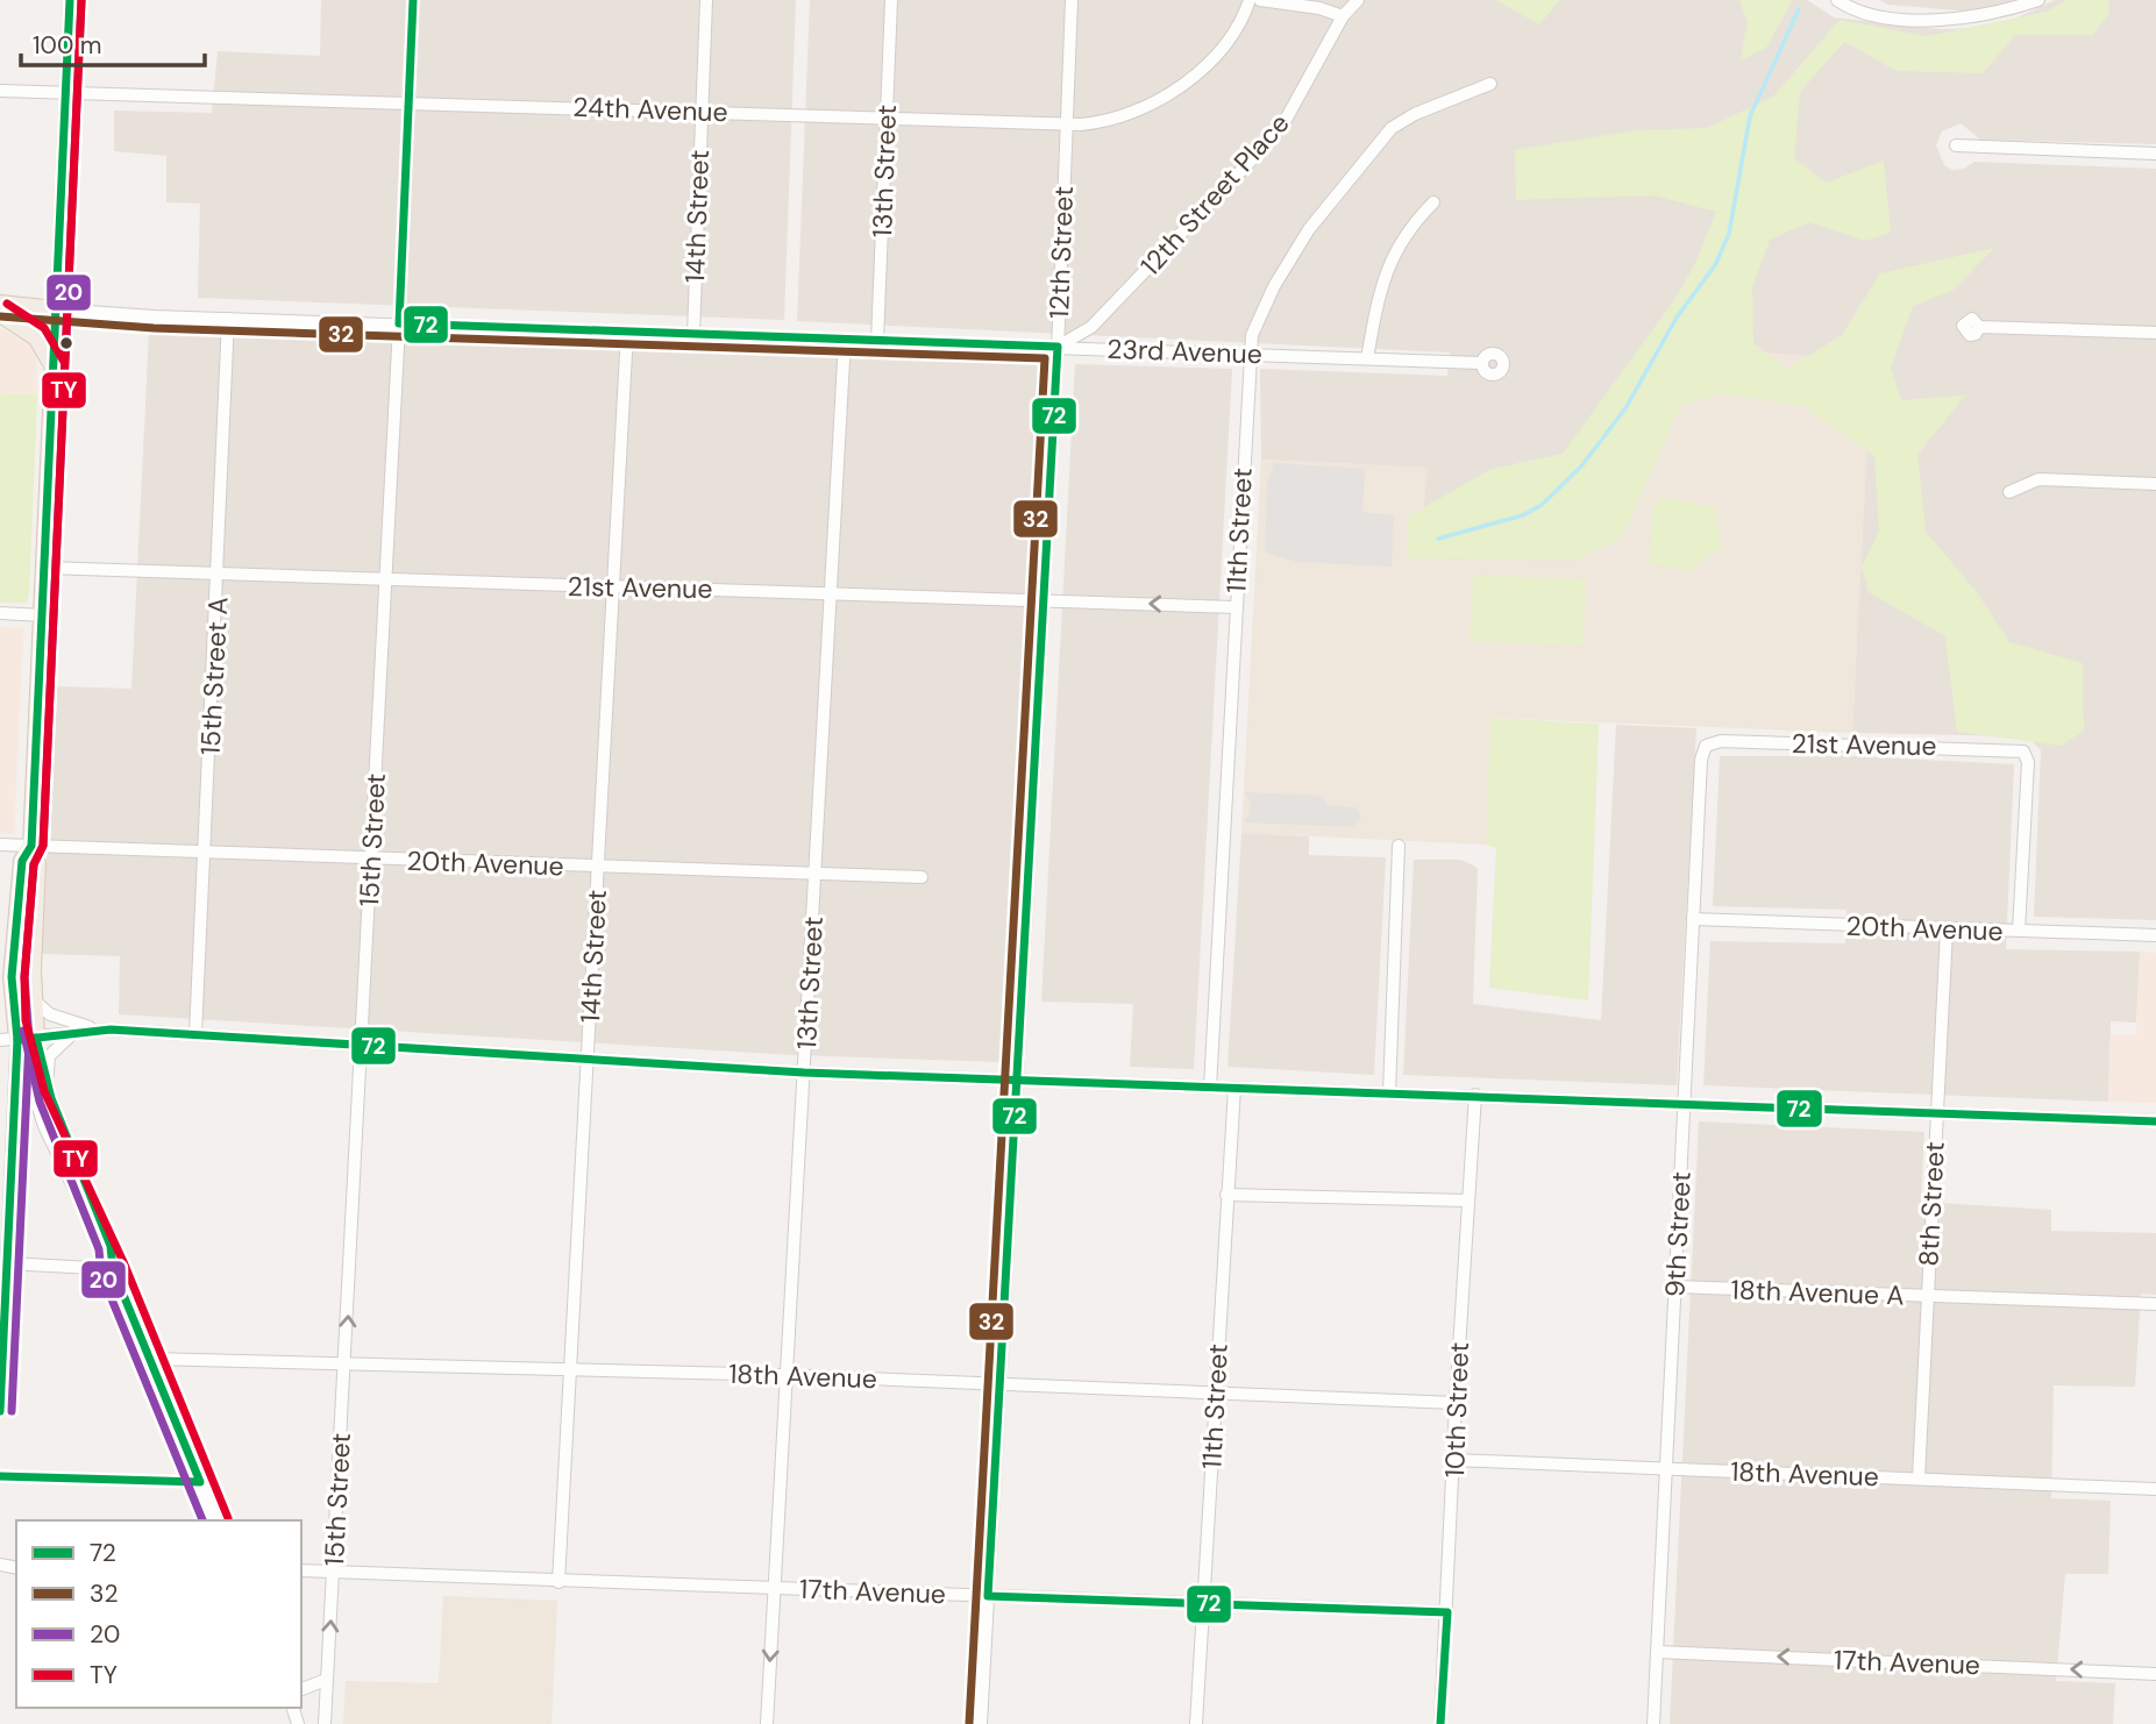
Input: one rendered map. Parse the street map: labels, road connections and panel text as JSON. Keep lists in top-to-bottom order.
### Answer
{
  "streets": {
    "street": [
      "24th Avenue",
      "13th Street",
      "12th Street Place",
      "14th Street",
      "12th Street",
      "23rd Avenue",
      "11th Street",
      "21st Avenue",
      "15th Street A",
      "15th Street",
      "20th Avenue",
      "8th Street",
      "9th Street",
      "18th Avenue A",
      "18th Avenue",
      "10th Street",
      "17th Avenue"
    ]
  },
  "crossings": [
    ["24th Avenue", "13th Street"],
    ["24th Avenue", "14th Street"],
    ["24th Avenue", "12th Street"],
    ["24th Avenue", "15th Street"],
    ["13th Street", "23rd Avenue"],
    ["13th Street", "21st Avenue"],
    ["13th Street", "20th Avenue"],
    ["13th Street", "18th Avenue"],
    ["13th Street", "17th Avenue"],
    ["12th Street Place", "12th Street"],
    ["12th Street Place", "23rd Avenue"],
    ["14th Street", "23rd Avenue"],
    ["14th Street", "21st Avenue"],
    ["14th Street", "20th Avenue"],
    ["14th Street", "18th Avenue"],
    ["14th Street", "17th Avenue"],
    ["12th Street", "23rd Avenue"],
    ["12th Street", "21st Avenue"],
    ["12th Street", "18th Avenue"],
    ["12th Street", "17th Avenue"],
    ["23rd Avenue", "11th Street"],
    ["23rd Avenue", "15th Street A"],
    ["23rd Avenue", "15th Street"],
    ["11th Street", "21st Avenue"],
    ["11th Street", "18th Avenue"],
    ["11th Street", "17th Avenue"],
    ["21st Avenue", "15th Street A"],
    ["21st Avenue", "15th Street"],
    ["21st Avenue", "20th Avenue"],
    ["21st Avenue", "9th Street"],
    ["15th Street A", "20th Avenue"],
    ["15th Street", "20th Avenue"],
    ["15th Street", "18th Avenue"],
    ["15th Street", "17th Avenue"],
    ["20th Avenue", "8th Street"],
    ["20th Avenue", "9th Street"],
    ["8th Street", "18th Avenue A"],
    ["8th Street", "18th Avenue"],
    ["9th Street", "18th Avenue A"],
    ["9th Street", "18th Avenue"],
    ["9th Street", "17th Avenue"],
    ["18th Avenue", "10th Street"],
    ["10th Street", "17th Avenue"]
  ],
  "lines": [
    "transit line 72",
    "transit line 20",
    "transit line TY",
    "transit line 32"
  ],
  "legend": [
    "72",
    "32",
    "20",
    "TY"
  ],
  "scale_bar": "100 m"
}
